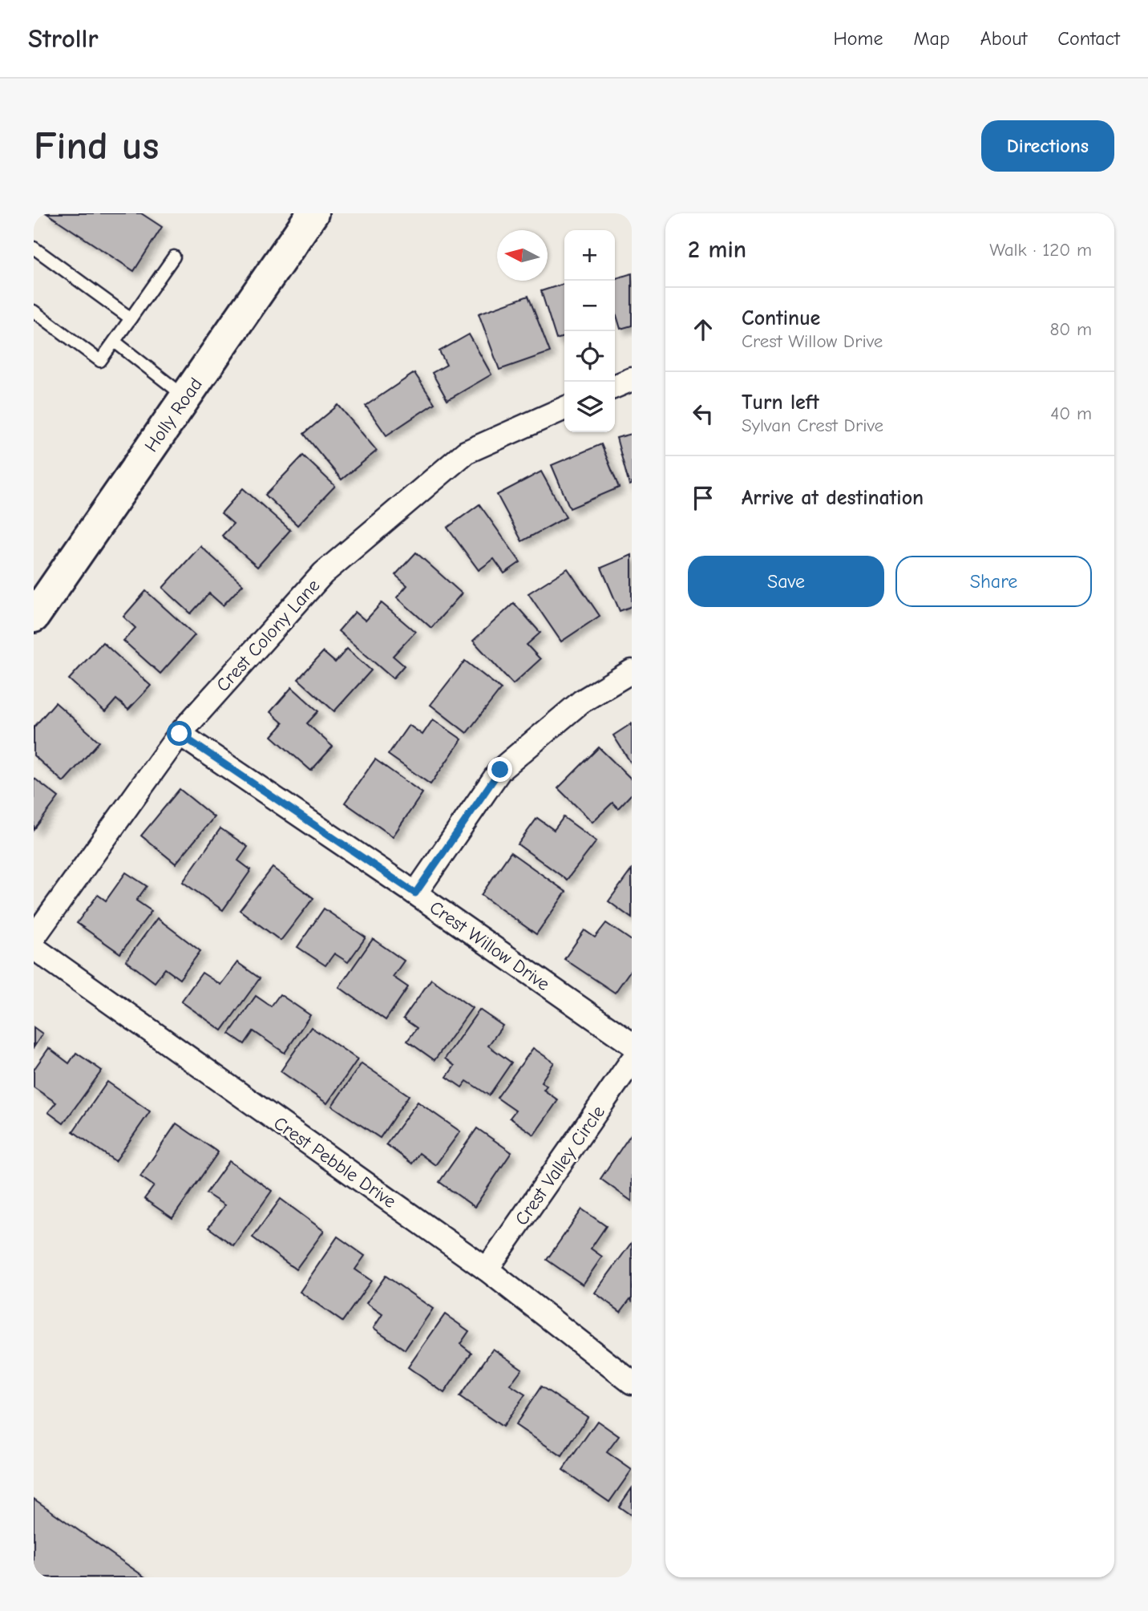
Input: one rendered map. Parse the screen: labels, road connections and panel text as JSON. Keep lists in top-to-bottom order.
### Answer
{
  "streets": {
    "main road": ["Holly Road"],
    "street": [
      "Crest Colony Lane",
      "Crest Willow Drive",
      "Crest Pebble Drive",
      "Crest Valley Circle"
    ]
  },
  "crossings": [
    ["Crest Colony Lane", "Crest Willow Drive"],
    ["Crest Pebble Drive", "Crest Valley Circle"]
  ],
  "north": "left",
  "page": {
    "header": "Strollr",
    "nav": [
      "Home",
      "Map",
      "About",
      "Contact"
    ],
    "buttons": [
      "Directions",
      ["Save", "Share"]
    ],
    "title": "Find us",
    "heading": ["2 min", "Walk · 120 m"],
    "map_buttons": ["+", "−"],
    "list": [
      ["Continue", "Crest Willow Drive", "80 m"],
      ["Turn left", "Sylvan Crest Drive", "40 m"],
      "Arrive at destination"
    ]
  }
}
